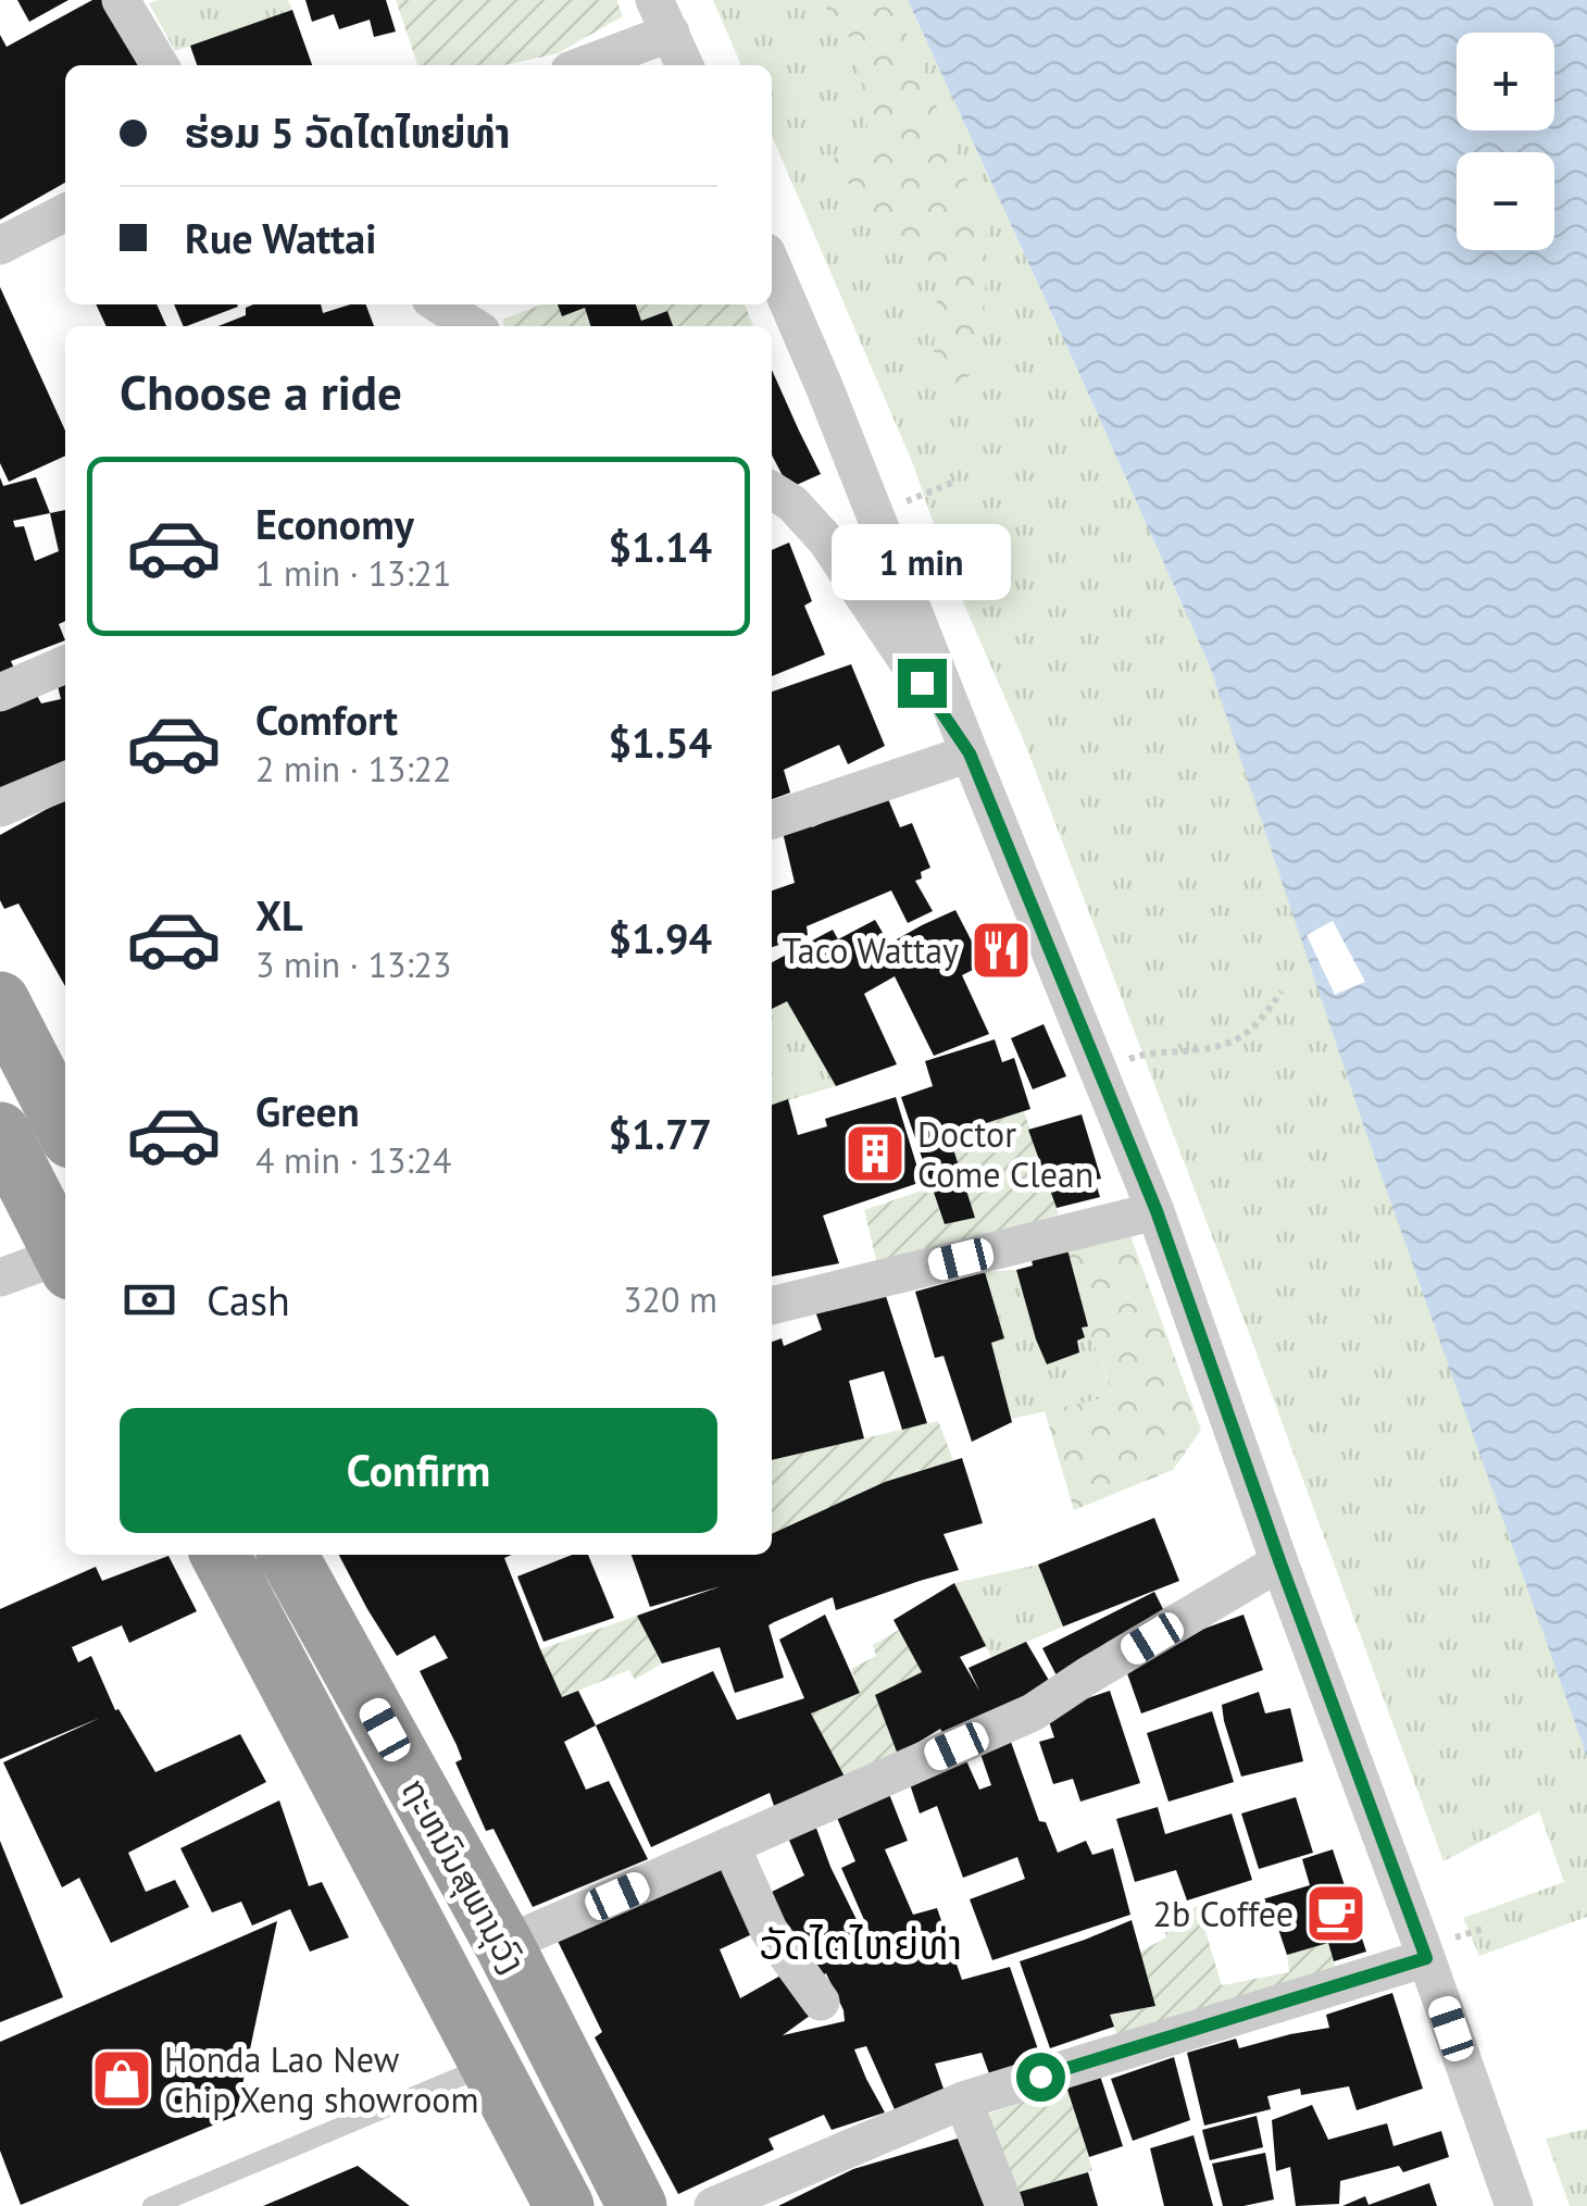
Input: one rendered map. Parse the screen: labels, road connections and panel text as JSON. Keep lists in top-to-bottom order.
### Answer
{
  "streets": {
    "highway": ["ຖະຫນົນສຸພານຸວົງ"]
  },
  "districts": ["ວັດໄຕໄຫຍ່ທ່າ"],
  "places": {
    "restaurant": ["Taco Wattay"],
    "building": ["Doctor Come Clean"],
    "cafe": ["2b Coffee"],
    "shop": ["Honda Lao New Chip Xeng showroom"]
  },
  "page": {
    "map_buttons": ["+", "−"],
    "banner": ["ຮ່ອມ 5 ວັດໄຕໄຫຍ່ທ່າ", "Rue Wattai"],
    "heading": "Choose a ride",
    "list": [
      {
        "name": "Economy",
        "note": "1 min · 13:21",
        "value": "$1.14"
      },
      {
        "name": "Comfort",
        "note": "2 min · 13:22",
        "value": "$1.54"
      },
      {
        "name": "XL",
        "note": "3 min · 13:23",
        "value": "$1.94"
      },
      {
        "name": "Green",
        "note": "4 min · 13:24",
        "value": "$1.77"
      }
    ],
    "bubble": "1 min",
    "pay": ["Cash", "320 m"],
    "buttons": "Confirm"
  }
}
